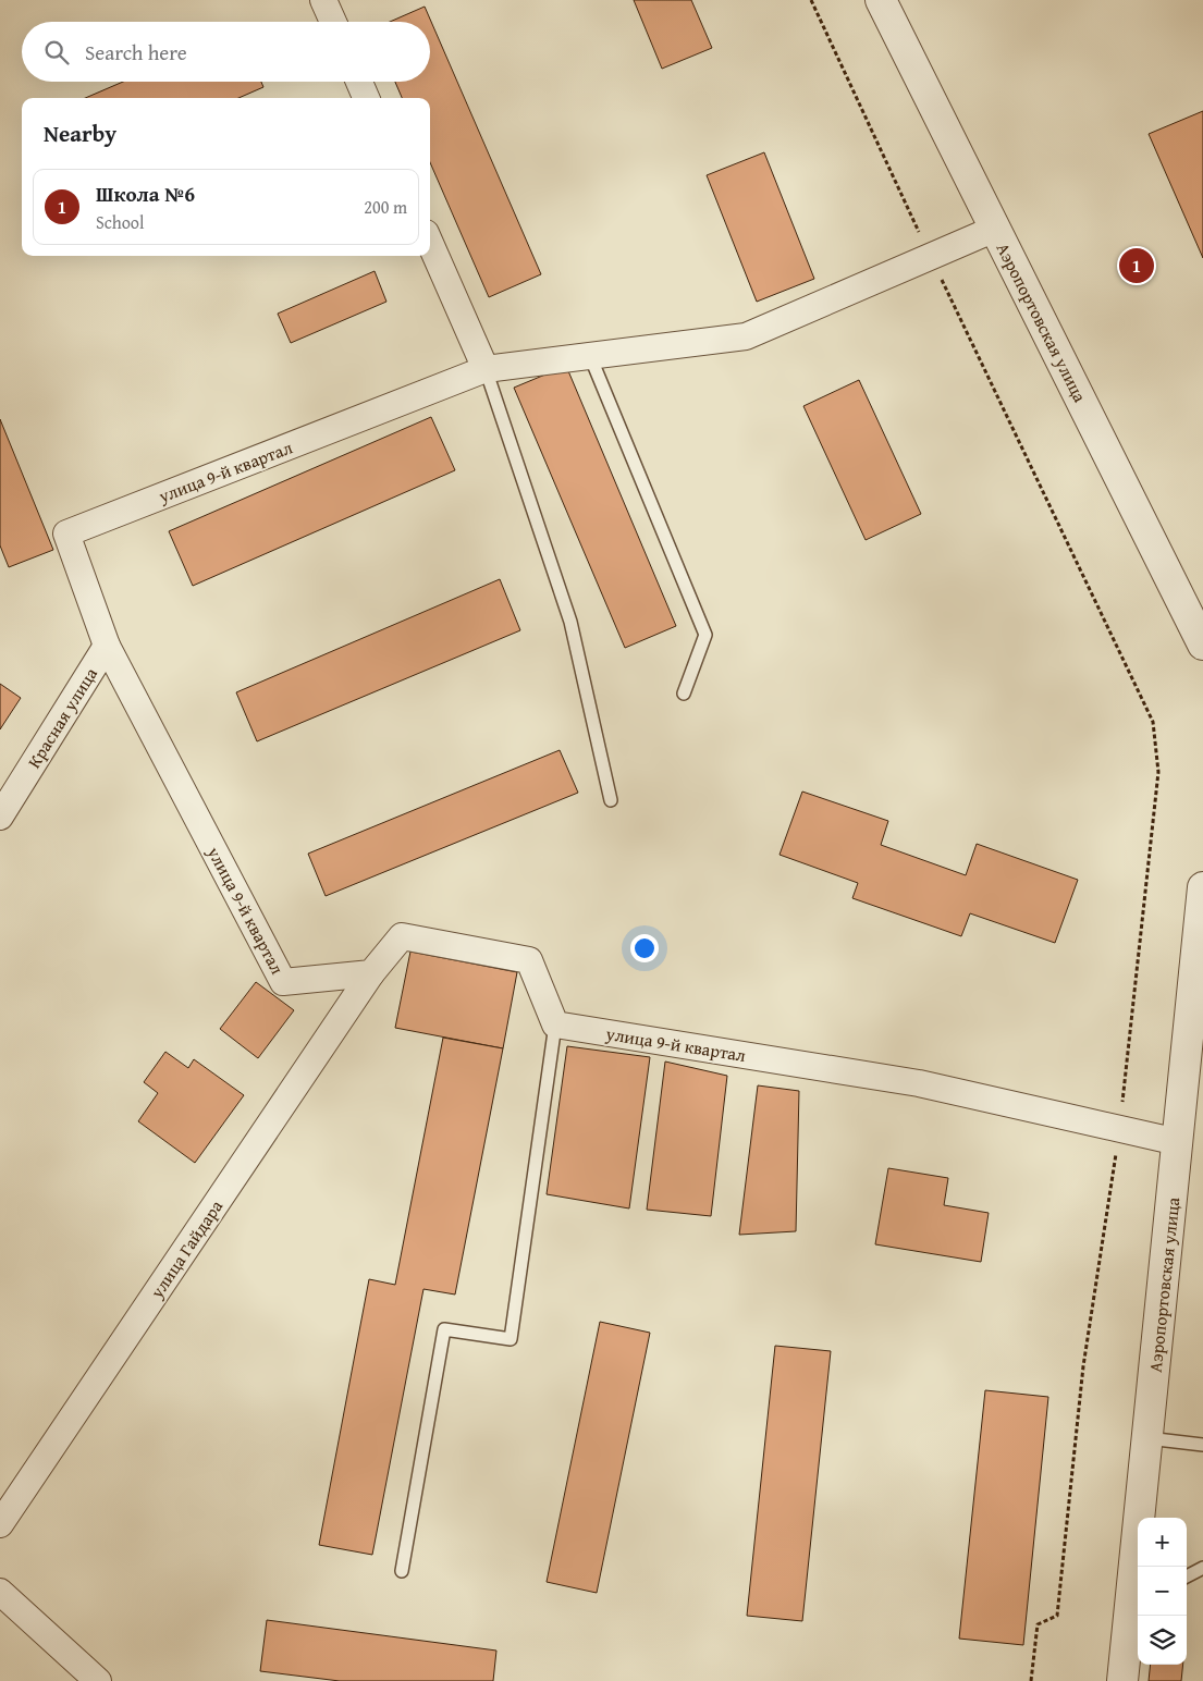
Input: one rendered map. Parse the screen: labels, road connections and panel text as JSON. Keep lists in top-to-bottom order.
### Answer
{
  "streets": {
    "street": [
      "Аэропортовская улица",
      "улица 9-й квартал",
      "Красная улица",
      "улица Гайдара"
    ]
  },
  "crossings": [
    ["Аэропортовская улица", "улица 9-й квартал"],
    ["улица 9-й квартал", "Красная улица"],
    ["улица 9-й квартал", "улица Гайдара"]
  ],
  "page": {
    "search": "Search here",
    "heading": "Nearby",
    "list": [
      {
        "mark": "1",
        "name": "Школа №6",
        "note": "School",
        "value": "200 m"
      }
    ],
    "pins": "1",
    "map_buttons": ["+", "−"]
  }
}
